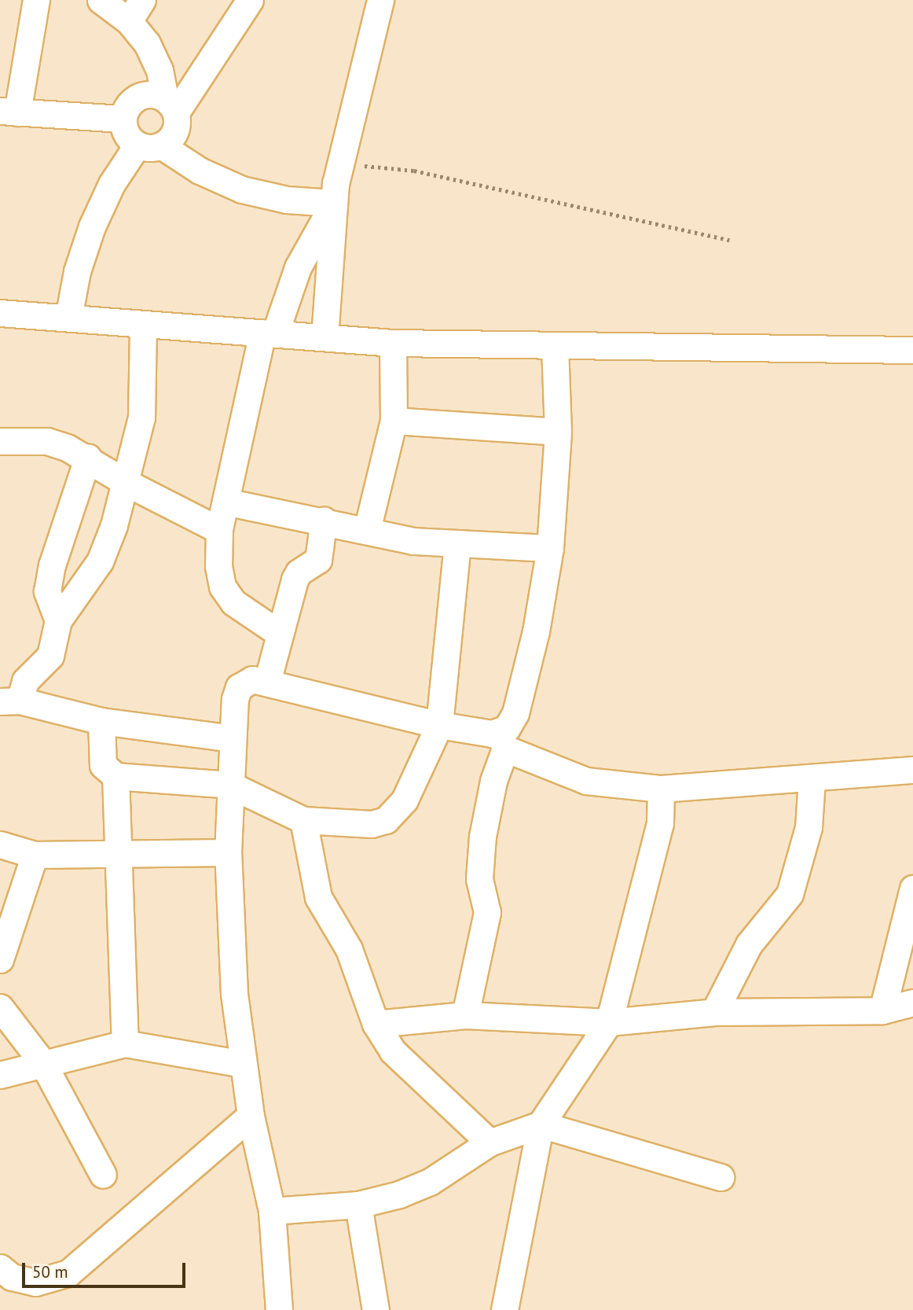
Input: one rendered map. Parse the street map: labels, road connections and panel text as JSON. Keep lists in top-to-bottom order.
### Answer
{
  "scale_bar": "50 m"
}
